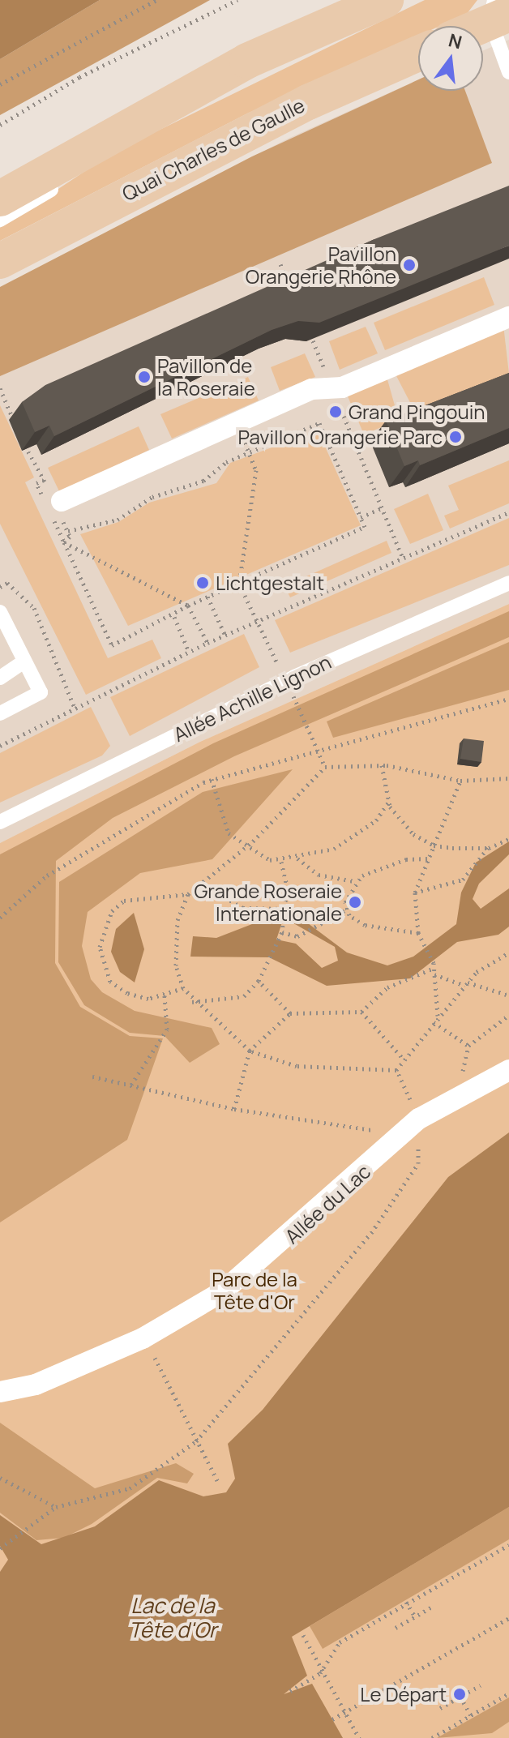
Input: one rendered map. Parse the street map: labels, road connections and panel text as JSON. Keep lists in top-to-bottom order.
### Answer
{
  "streets": {
    "main road": ["Quai Charles de Gaulle"],
    "street": ["Allée du Lac"],
    "lane": ["Allée Achille Lignon"]
  },
  "water": ["Lac de la Tête d'Or"],
  "parks": ["Parc de la Tête d'Or"],
  "places": [
    "Pavillon Orangerie Rhône",
    "Pavillon de la Roseraie",
    "Grand Pingouin",
    "Pavillon Orangerie Parc",
    "Lichtgestalt",
    "Grande Roseraie Internationale",
    "Le Départ"
  ],
  "north": "top"
}
